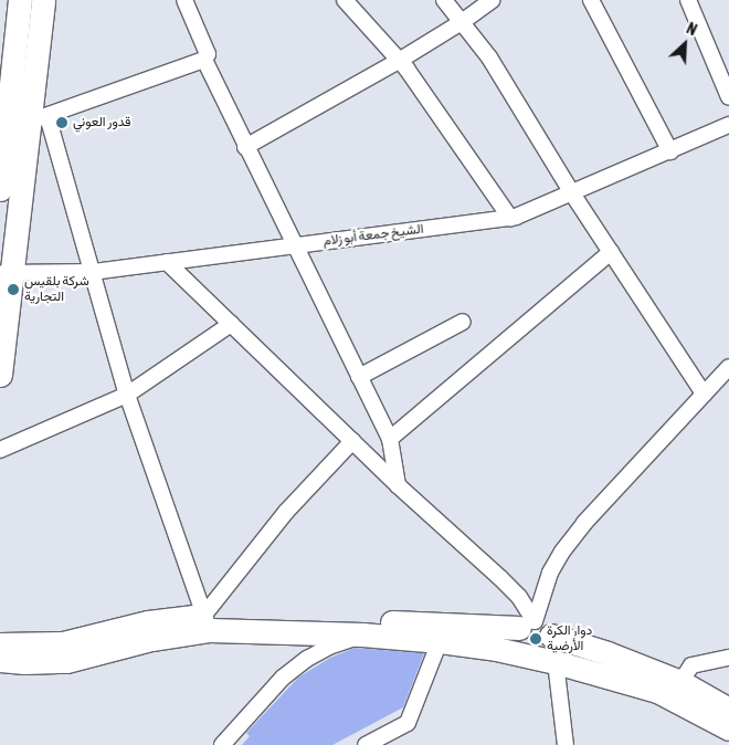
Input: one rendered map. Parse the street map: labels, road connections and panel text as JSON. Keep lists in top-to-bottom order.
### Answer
{
  "streets": {
    "street": ["الشيخ جمعة أبو زلام"]
  },
  "places": ["قدور العوني", "شركة بلقيس التجارية", "دوار الكرة الأرضية"],
  "north": "top right"
}
